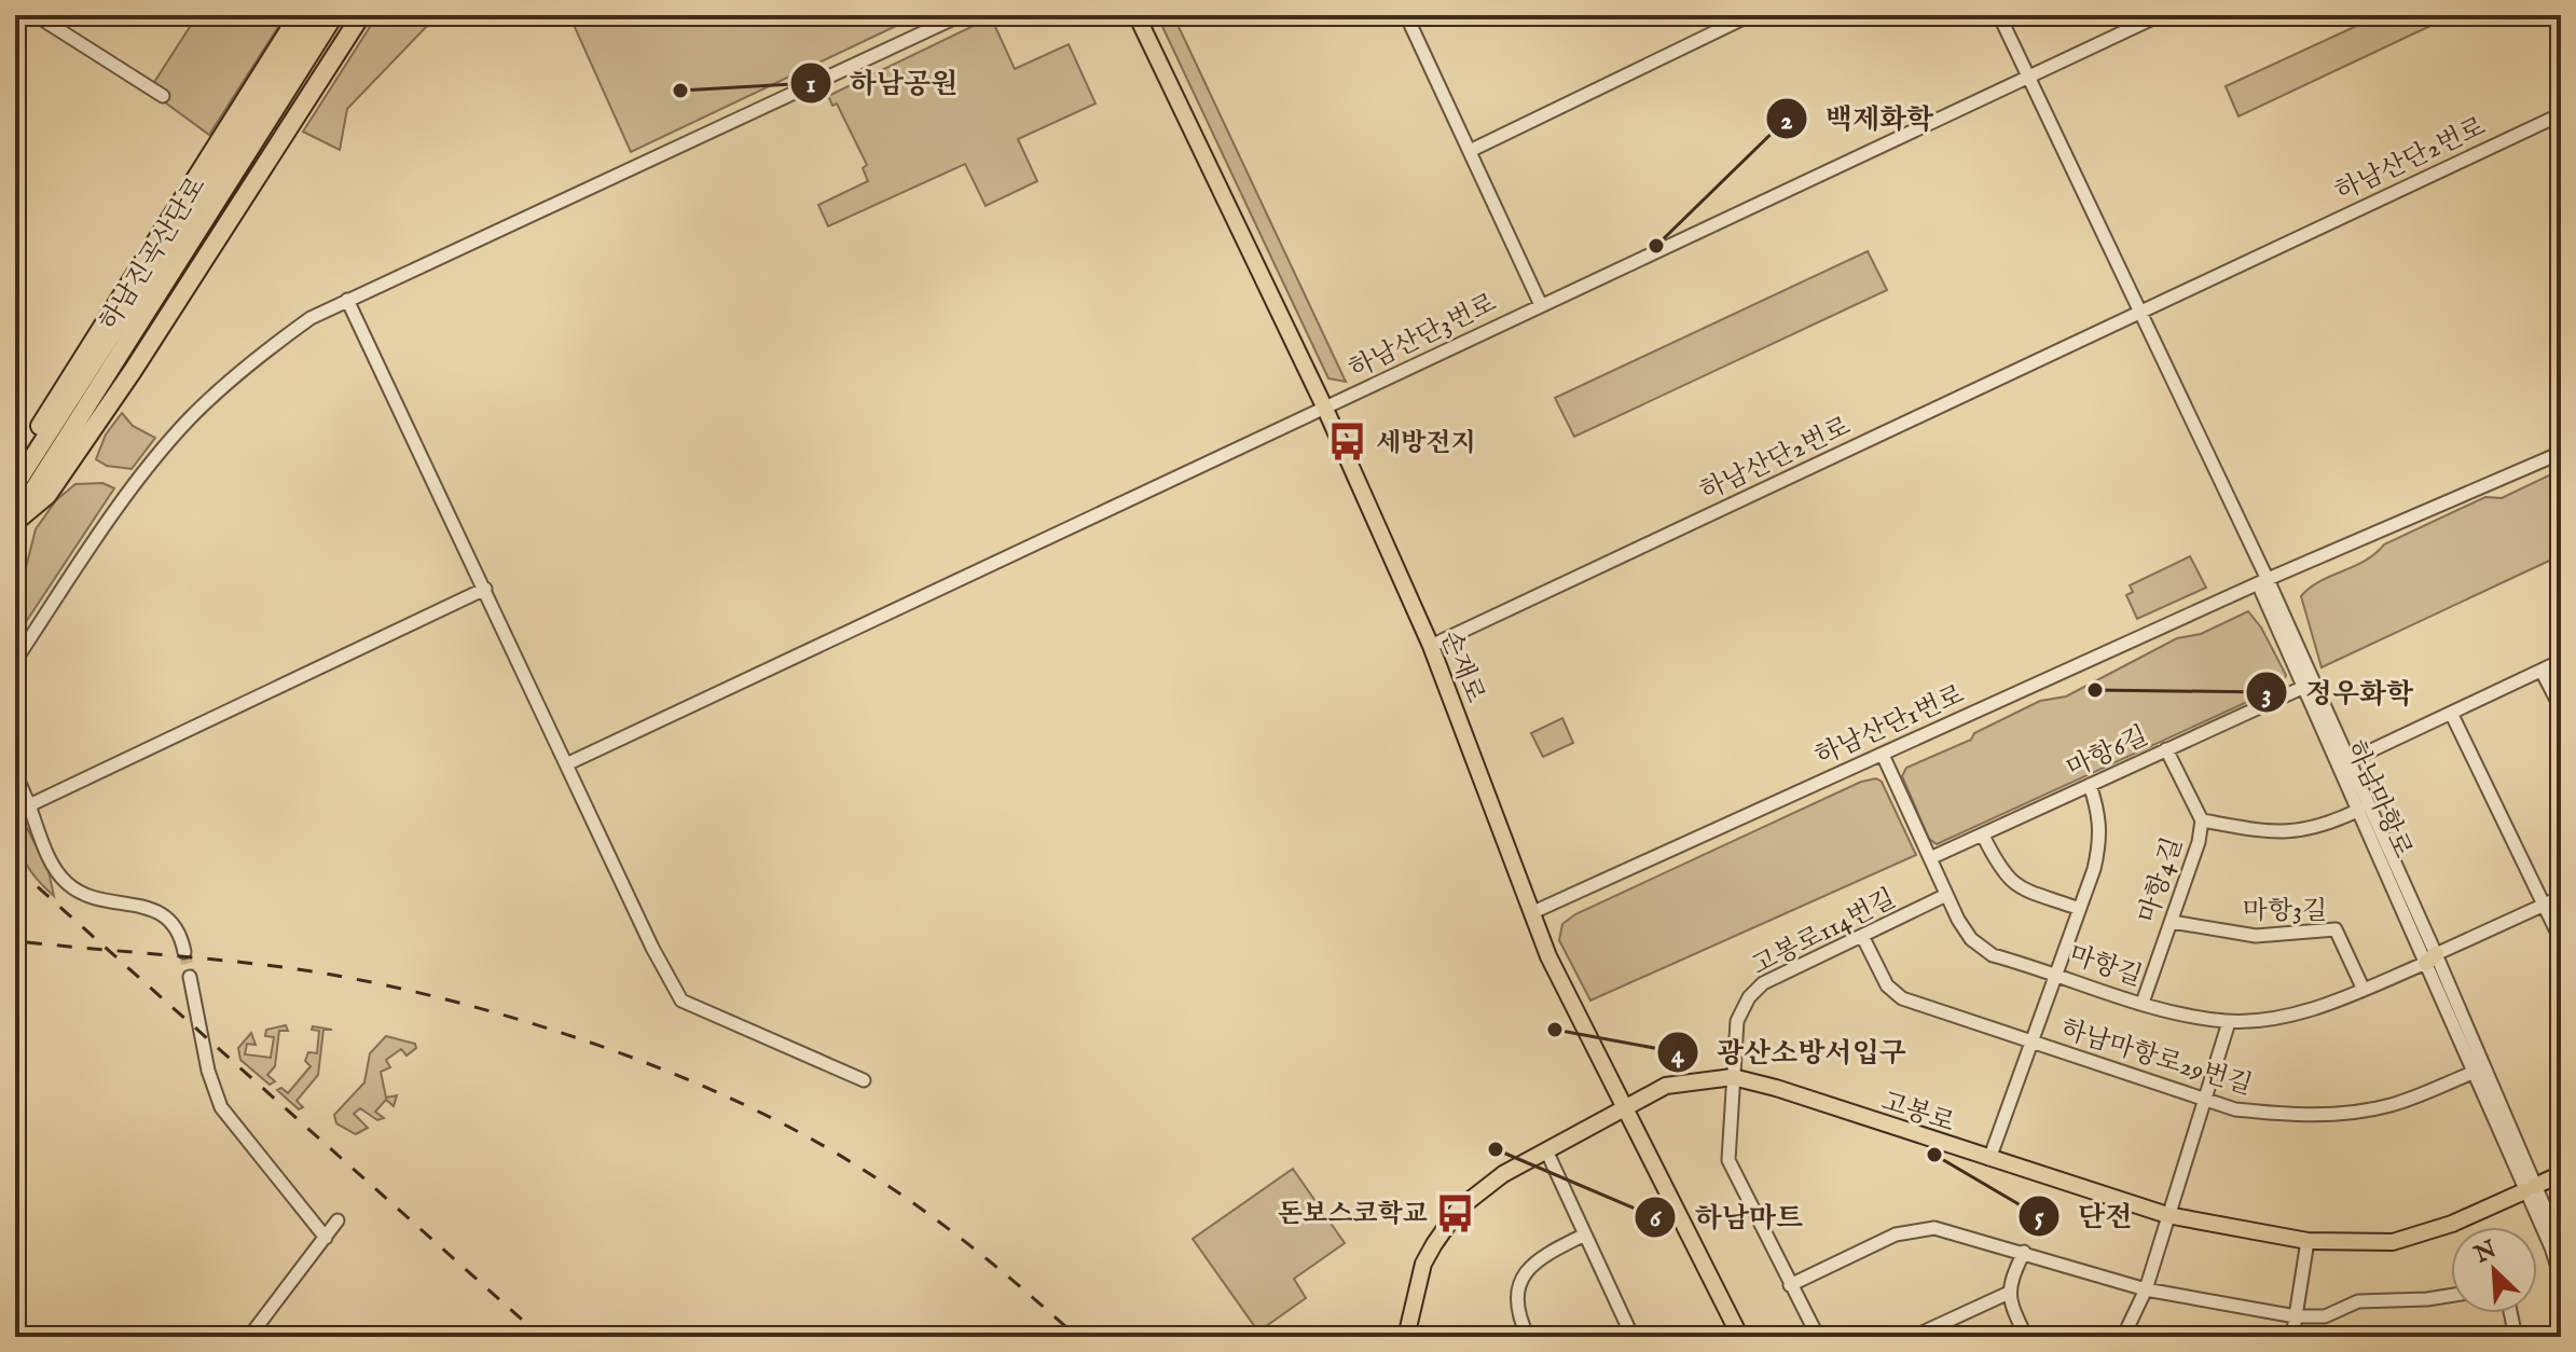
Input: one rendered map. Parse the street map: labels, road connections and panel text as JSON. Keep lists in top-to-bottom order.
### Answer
{
  "streets": {
    "highway": ["하남진곡산단로"],
    "main road": ["손재로", "고봉로"],
    "street": [
      "하남산단2번로",
      "하남산단3번로",
      "하남산단1번로",
      "마항6길",
      "하남마항로",
      "마항4길",
      "마항3길",
      "고봉로114번길",
      "마항길",
      "하남마항로29번길"
    ]
  },
  "crossings": [
    ["하남산단2번로", "손재로"],
    ["하남산단3번로", "손재로"],
    ["손재로", "하남산단1번로"],
    ["손재로", "고봉로"],
    ["하남산단1번로", "하남마항로"],
    ["하남산단1번로", "마항길"],
    ["마항6길", "하남마항로"],
    ["마항6길", "마항4길"],
    ["마항6길", "마항길"],
    ["하남마항로", "마항4길"],
    ["하남마항로", "마항길"],
    ["하남마항로", "하남마항로29번길"],
    ["하남마항로", "고봉로"],
    ["마항4길", "마항3길"],
    ["마항4길", "마항길"],
    ["마항3길", "마항길"],
    ["고봉로114번길", "마항길"],
    ["고봉로114번길", "하남마항로29번길"],
    ["고봉로114번길", "고봉로"]
  ],
  "places": {
    "other": [
      "하남공원",
      "백제화학",
      "정우화학",
      "광산소방서입구",
      "하남마트",
      "단전"
    ],
    "bus stop": ["세방전지", "돈보스코학교"]
  },
  "north": "top left"
}
